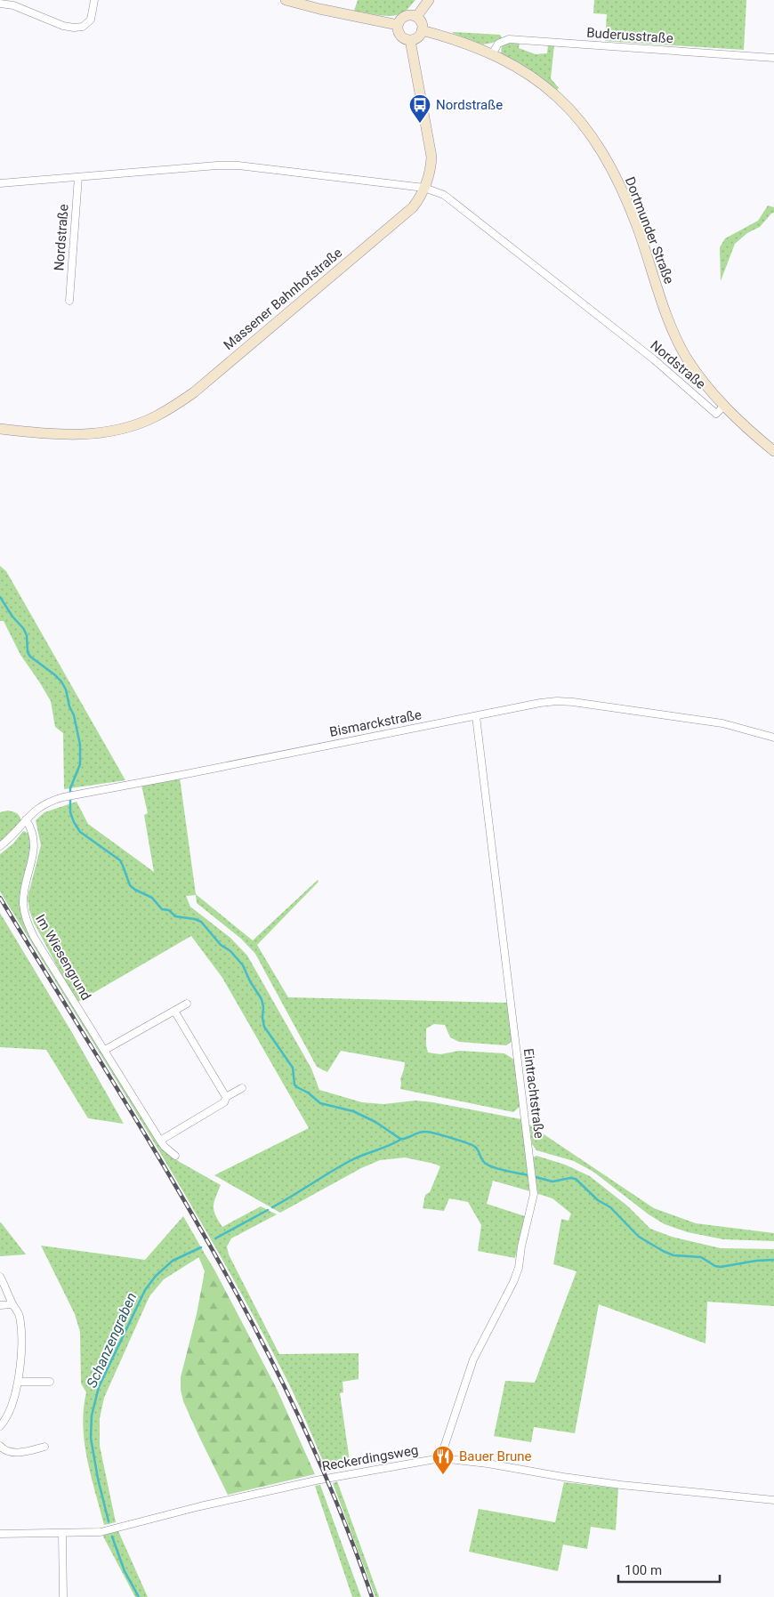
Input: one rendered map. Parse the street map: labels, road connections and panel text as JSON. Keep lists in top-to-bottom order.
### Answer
{
  "streets": {
    "main road": ["Dortmunder Straße", "Massener Bahnhofstraße"],
    "street": [
      "Buderusstraße",
      "Nordstraße",
      "Bismarckstraße",
      "Im Wiesengrund",
      "Eintrachtstraße",
      "Reckerdingsweg"
    ]
  },
  "crossings": [
    ["Buderusstraße", "Dortmunder Straße"],
    ["Dortmunder Straße", "Nordstraße"],
    ["Dortmunder Straße", "Massener Bahnhofstraße"],
    ["Nordstraße", "Massener Bahnhofstraße"],
    ["Bismarckstraße", "Im Wiesengrund"],
    ["Bismarckstraße", "Eintrachtstraße"],
    ["Eintrachtstraße", "Reckerdingsweg"]
  ],
  "water": ["Schanzengraben"],
  "places": {
    "bus stop": ["Nordstraße"],
    "restaurant": ["Bauer Brune"]
  },
  "scale_bar": "100 m"
}
